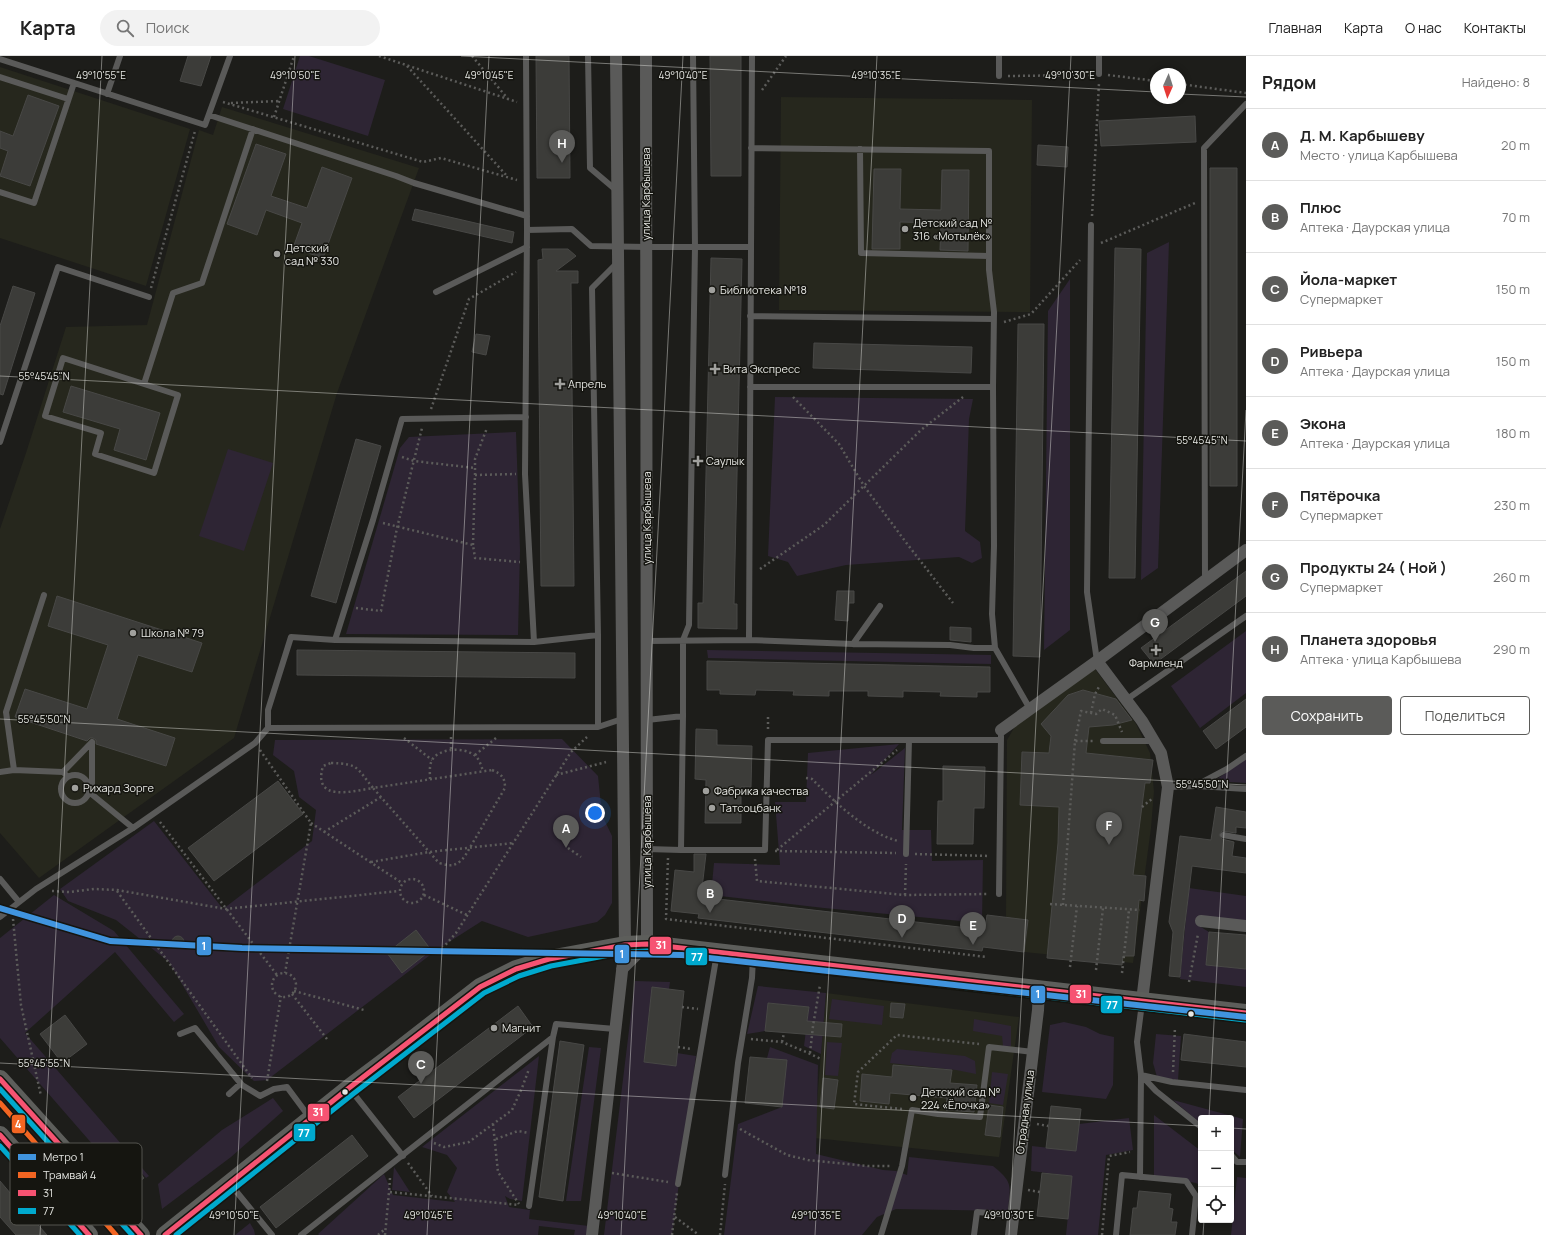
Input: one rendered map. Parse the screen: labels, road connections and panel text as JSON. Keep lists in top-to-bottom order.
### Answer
{
  "streets": {
    "street": ["улица Карбышева", "Отрадная улица"]
  },
  "places": {
    "other": [
      "Детский сад № 316 «Мотылёк»",
      "Детский сад № 330",
      "Библиотека №18",
      "Школа № 79",
      "Рихард Зорге",
      "Фабрика качества",
      "Татсоцбанк",
      "Магнит",
      "Детский сад № 224 «Ёлочка»"
    ],
    "health": [
      "Вита Экспресс",
      "Апрель",
      "Саулык",
      "Фармленд"
    ]
  },
  "lines": [
    "metro line 1",
    "transit line 31",
    "transit line 77",
    "tram line 4"
  ],
  "legend": [
    "Метро 1",
    "Трамвай 4",
    "31",
    "77"
  ],
  "north": "bottom",
  "page": {
    "header": "Карта",
    "search": "Поиск",
    "nav": [
      "Главная",
      "Карта",
      "О нас",
      "Контакты"
    ],
    "heading": ["Рядом", "Найдено: 8"],
    "list": [
      {
        "mark": "A",
        "name": "Д. М. Карбышеву",
        "note": "Место · улица Карбышева",
        "value": "20 m"
      },
      {
        "mark": "B",
        "name": "Плюс",
        "note": "Аптека · Даурская улица",
        "value": "70 m"
      },
      {
        "mark": "C",
        "name": "Йола-маркет",
        "note": "Супермаркет",
        "value": "150 m"
      },
      {
        "mark": "D",
        "name": "Ривьера",
        "note": "Аптека · Даурская улица",
        "value": "150 m"
      },
      {
        "mark": "E",
        "name": "Экона",
        "note": "Аптека · Даурская улица",
        "value": "180 m"
      },
      {
        "mark": "F",
        "name": "Пятёрочка",
        "note": "Супермаркет",
        "value": "230 m"
      },
      {
        "mark": "G",
        "name": "Продукты 24 ( Ной )",
        "note": "Супермаркет",
        "value": "260 m"
      },
      {
        "mark": "H",
        "name": "Планета здоровья",
        "note": "Аптека · улица Карбышева",
        "value": "290 m"
      }
    ],
    "pins": [
      "H",
      "G",
      "F",
      "A",
      "B",
      "D",
      "E",
      "C"
    ],
    "buttons": ["Сохранить", "Поделиться"],
    "map_buttons": ["+", "−"]
  },
  "coordinates": [
    "49°10'55\"E",
    "49°10'50\"E",
    "49°10'45\"E",
    "49°10'40\"E",
    "49°10'35\"E",
    "49°10'30\"E",
    "55°45'45\"N",
    "55°45'50\"N",
    "55°45'55\"N"
  ]
}
